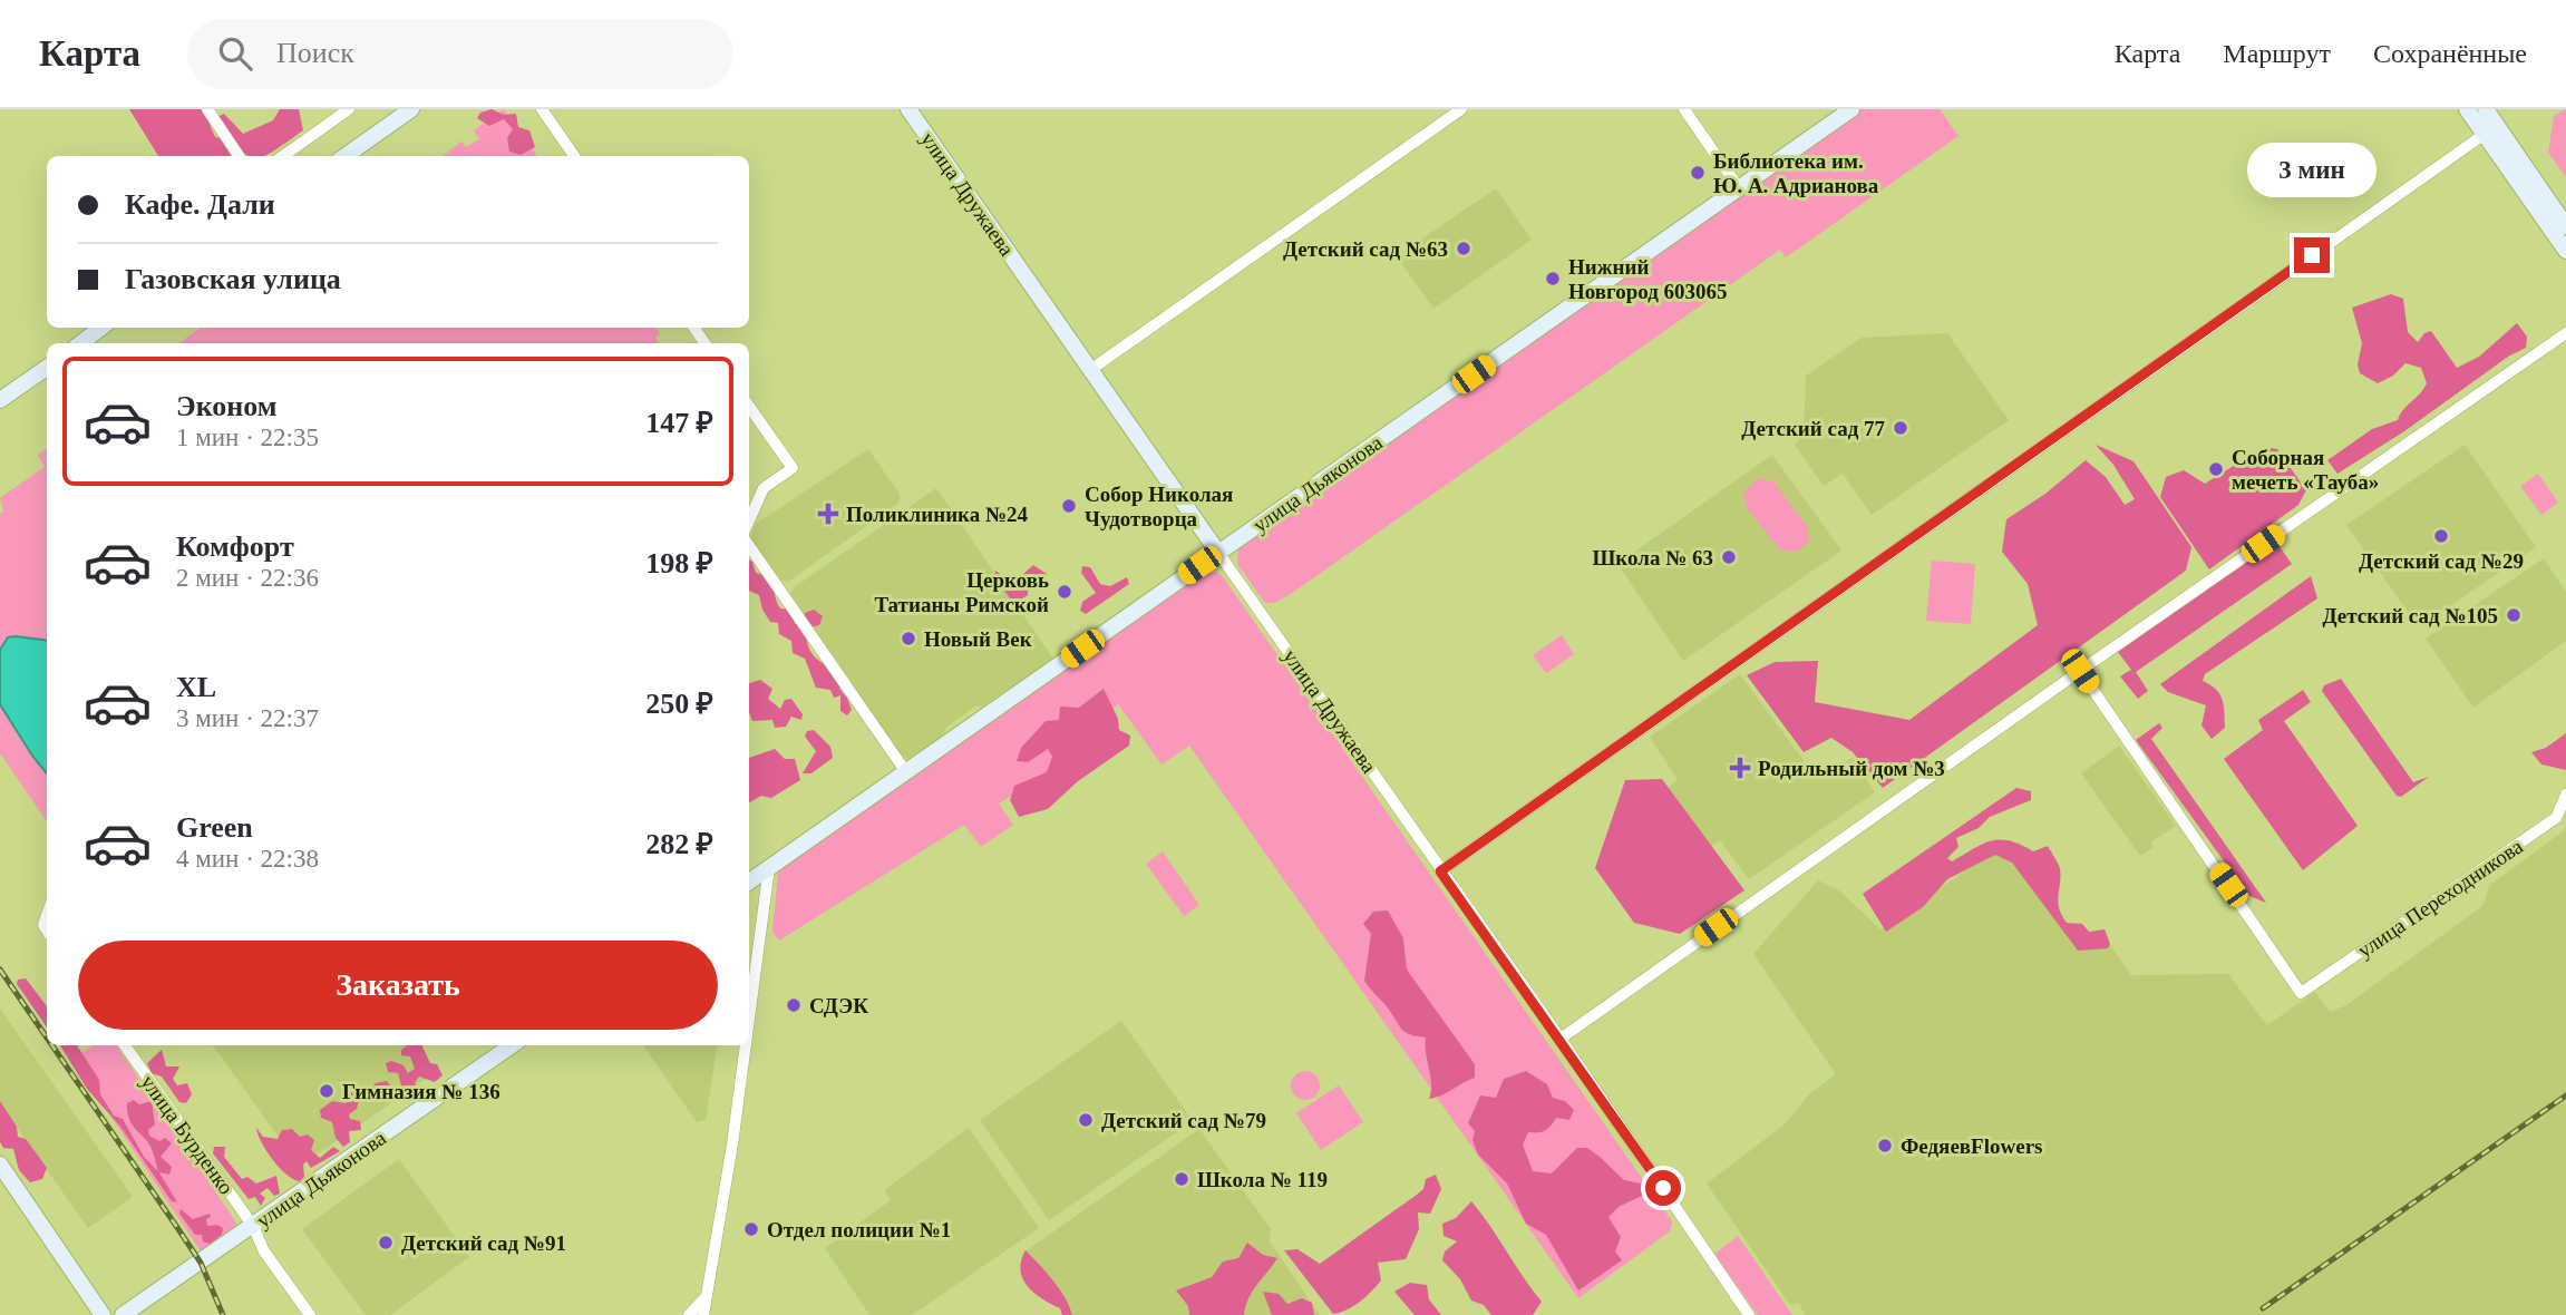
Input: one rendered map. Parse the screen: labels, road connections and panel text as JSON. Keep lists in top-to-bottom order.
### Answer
{
  "streets": {
    "main road": ["улица Дружаева", "улица Дьяконова"],
    "street": ["улица Переходникова", "улица Бурденко"]
  },
  "crossings": [
    ["улица Дружаева", "улица Дьяконова"],
    ["улица Дьяконова", "улица Бурденко"]
  ],
  "places": {
    "other": [
      "Библиотека им. Ю. А. Адрианова",
      "Детский сад №63",
      "Нижний Новгород 603065",
      "Детский сад 77",
      "Соборная мечеть «Тауба»",
      "Собор Николая Чудотворца",
      "Детский сад №29",
      "Школа № 63",
      "Церковь Татианы Римской",
      "Детский сад №105",
      "Новый Век",
      "СДЭК",
      "Гимназия № 136",
      "Детский сад №79",
      "ФедяевFlowers",
      "Школа № 119",
      "Отдел полиции №1",
      "Детский сад №91"
    ],
    "health": ["Поликлиника №24", "Родильный дом №3"]
  },
  "page": {
    "header": "Карта",
    "search": "Поиск",
    "nav": ["Карта", "Маршрут", "Сохранённые"],
    "bubble": "3 мин",
    "banner": ["Кафе. Дали", "Газовская улица"],
    "list": [
      {
        "name": "Эконом",
        "note": "1 мин · 22:35",
        "value": "147 ₽"
      },
      {
        "name": "Комфорт",
        "note": "2 мин · 22:36",
        "value": "198 ₽"
      },
      {
        "name": "XL",
        "note": "3 мин · 22:37",
        "value": "250 ₽"
      },
      {
        "name": "Green",
        "note": "4 мин · 22:38",
        "value": "282 ₽"
      }
    ],
    "buttons": "Заказать"
  }
}
